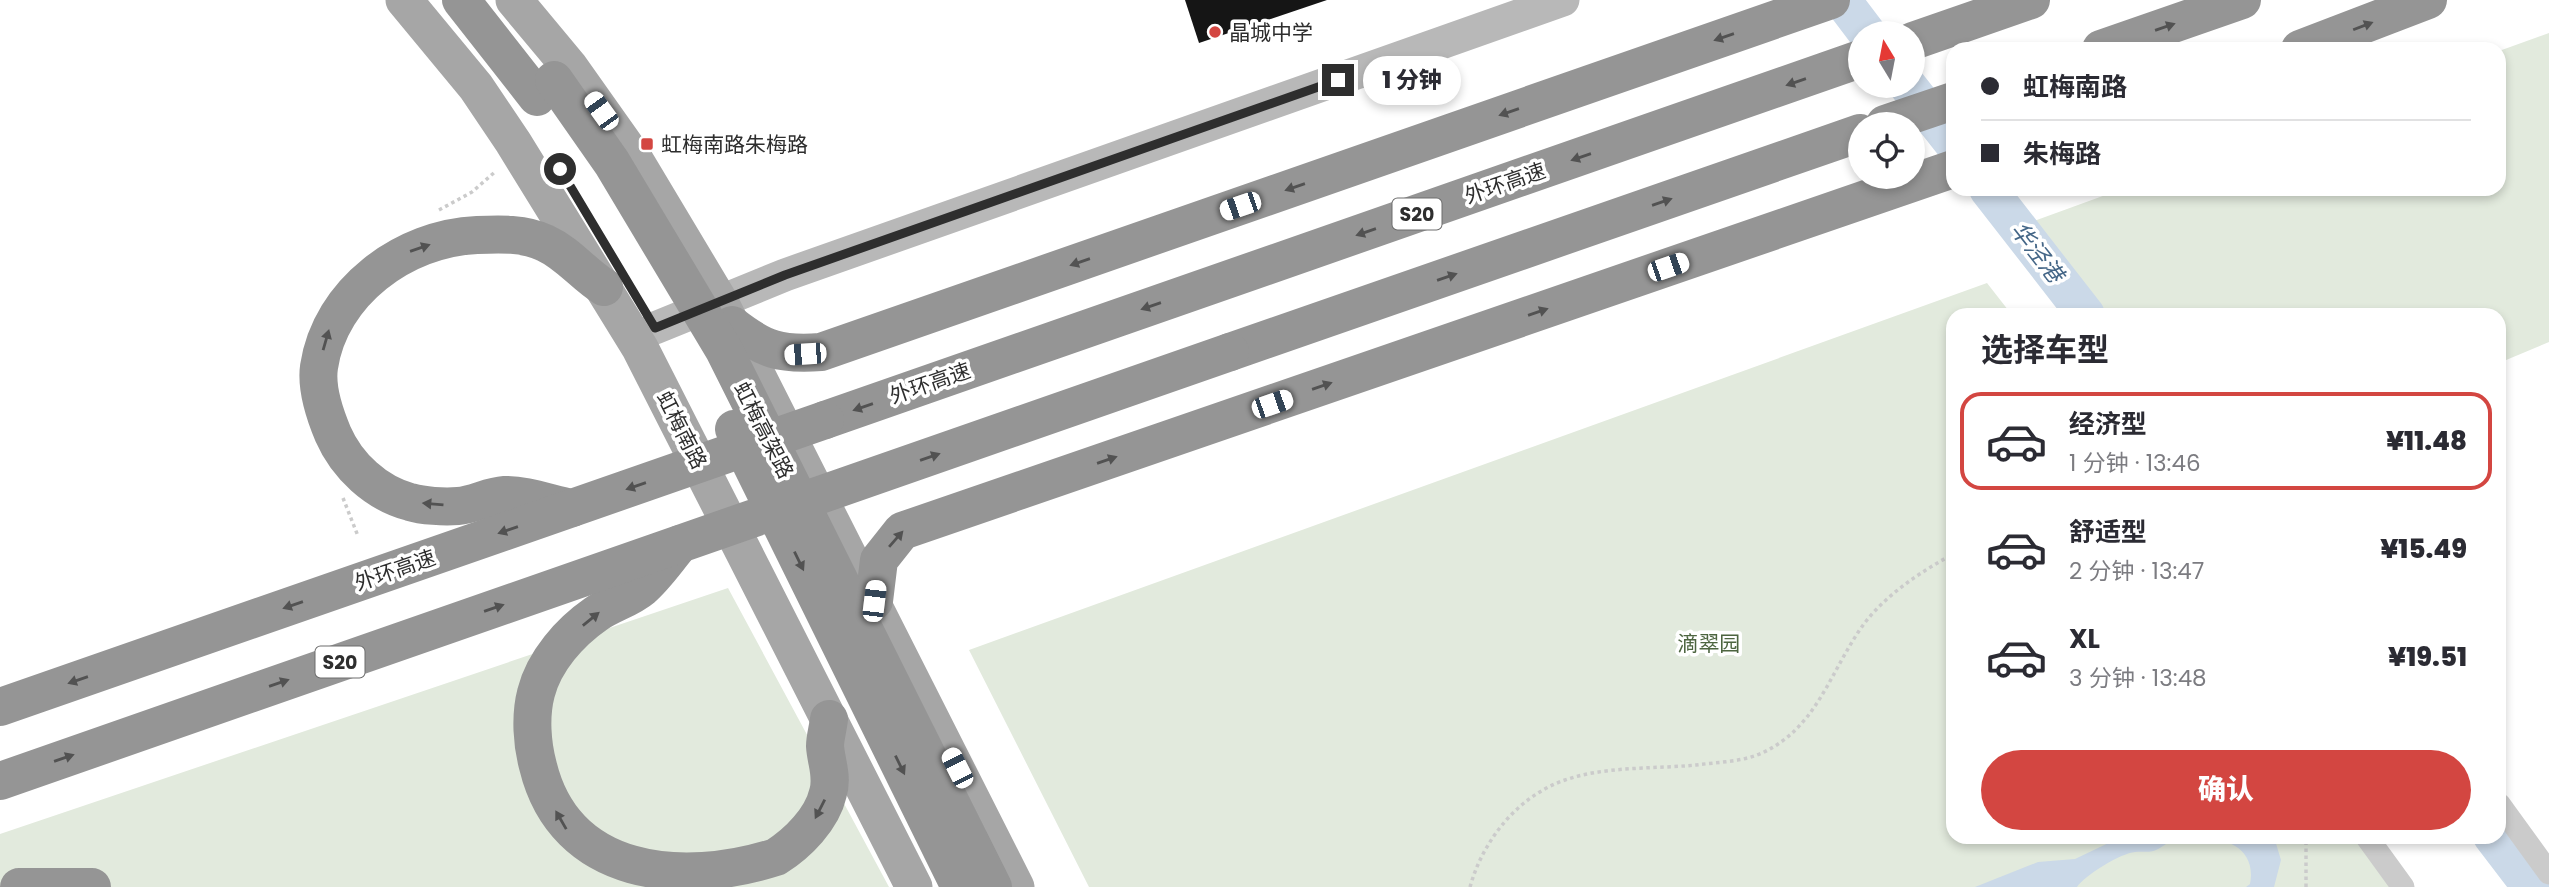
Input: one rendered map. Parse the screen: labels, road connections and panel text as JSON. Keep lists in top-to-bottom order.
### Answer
{
  "streets": {
    "highway": ["外环高速", "S20", "虹梅高架路"],
    "main road": ["虹梅南路"]
  },
  "water": ["华泾港"],
  "parks": ["滴翠园"],
  "places": {
    "other": ["晶城中学"],
    "transit": ["虹梅南路朱梅路"]
  },
  "north": "top",
  "page": {
    "banner": ["虹梅南路", "朱梅路"],
    "bubble": "1 分钟",
    "heading": "选择车型",
    "list": [
      {
        "name": "经济型",
        "note": "1 分钟 · 13:46",
        "value": "¥11.48"
      },
      {
        "name": "舒适型",
        "note": "2 分钟 · 13:47",
        "value": "¥15.49"
      },
      {
        "name": "XL",
        "note": "3 分钟 · 13:48",
        "value": "¥19.51"
      }
    ],
    "buttons": "确认"
  }
}
